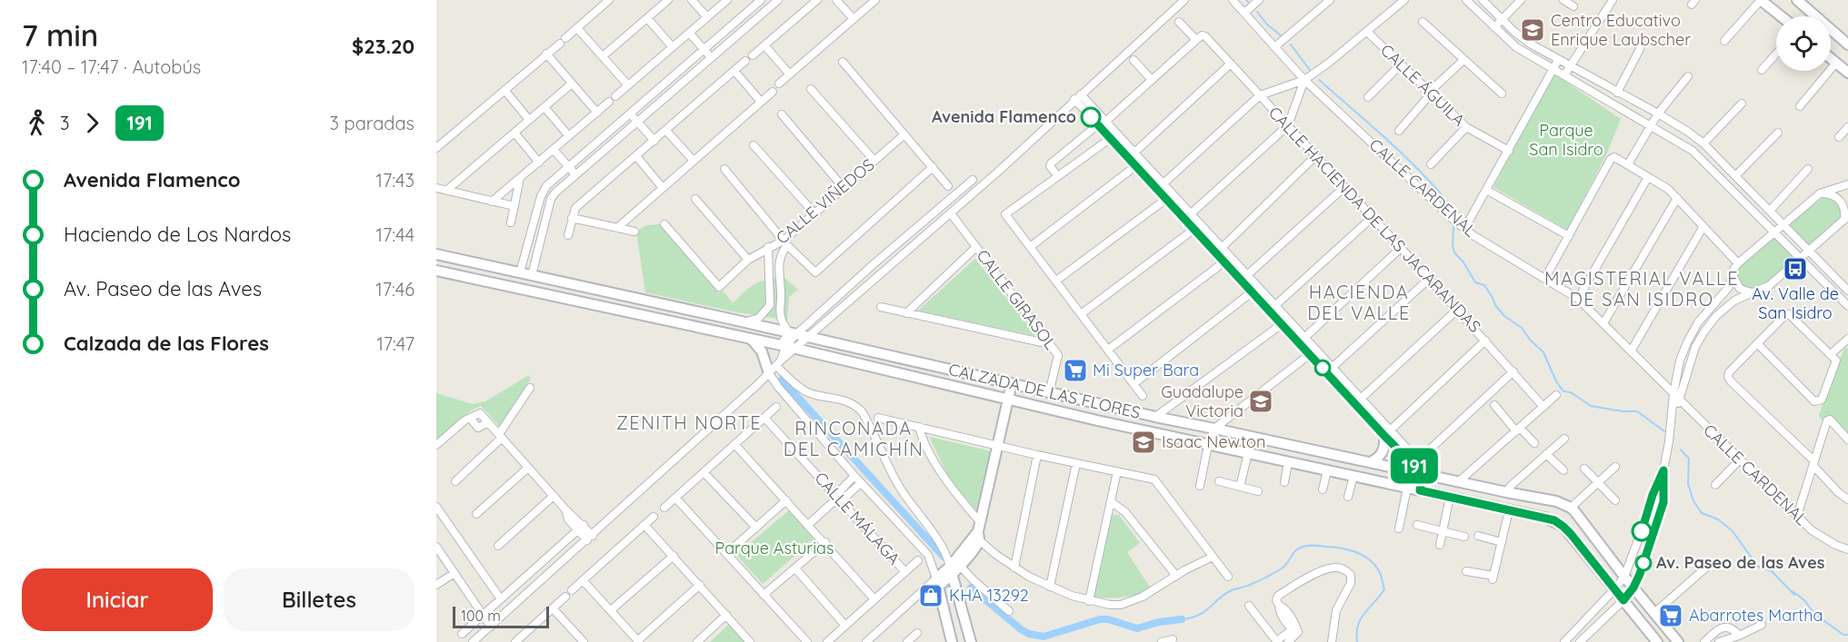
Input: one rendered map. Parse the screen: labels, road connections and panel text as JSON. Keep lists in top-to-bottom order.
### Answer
{
  "streets": {
    "street": [
      "CALLE ÁGUILA",
      "CALLE CARDENAL",
      "CALLE VIÑEDOS",
      "CALLE HACIENDA DE LAS JACARANDAS",
      "CALLE GIRASOL",
      "CALZADA DE LAS FLORES",
      "CALLE MÁLAGA"
    ]
  },
  "crossings": [
    ["CALLE GIRASOL", "CALZADA DE LAS FLORES"]
  ],
  "districts": [
    "MAGISTERIAL VALLE DE SAN ISIDRO",
    "HACIENDA DEL VALLE",
    "ZENITH NORTE",
    "RINCONADA DEL CAMICHÍN"
  ],
  "parks": ["Parque San Isidro", "Parque Asturias"],
  "places": {
    "school or university": ["Centro Educativo Enrique Laubscher", "Guadalupe Victoria", "Isaac Newton"],
    "other": ["Avenida Flamenco", "Av. Paseo de las Aves"],
    "bus stop": ["Av. Valle de San Isidro"],
    "supermarket": ["Mi Super Bara", "Abarrotes Martha"],
    "shop": ["KHA 13292"]
  },
  "lines": ["bus line 191"],
  "scale_bar": "100 m",
  "page": {
    "heading": ["7 min", "17:40 – 17:47 · Autobús", "$23.20"],
    "on_map": "191",
    "legs": ["3", "191", "3 paradas"],
    "list": [
      {
        "name": "Avenida Flamenco",
        "value": "17:43"
      },
      {
        "name": "Haciendo de Los Nardos",
        "value": "17:44"
      },
      {
        "name": "Av. Paseo de las Aves",
        "value": "17:46"
      },
      {
        "name": "Calzada de las Flores",
        "value": "17:47"
      }
    ],
    "buttons": ["Iniciar", "Billetes"],
    "scale": "100 m"
  }
}
